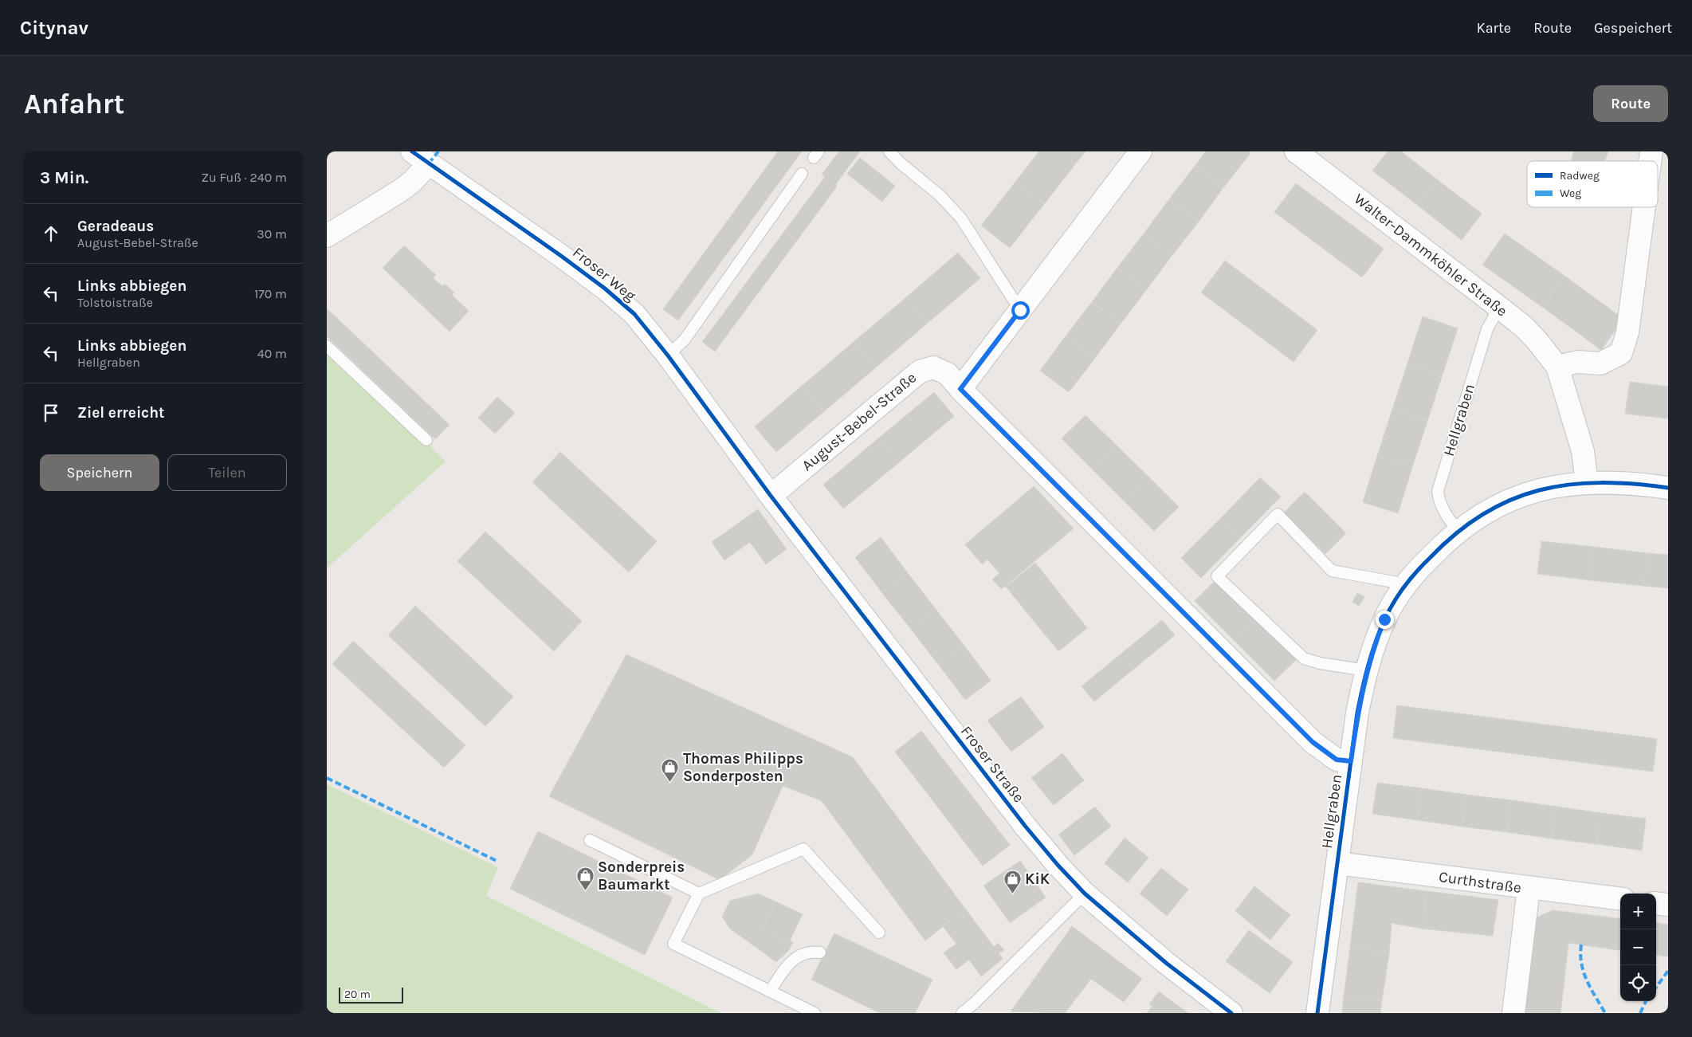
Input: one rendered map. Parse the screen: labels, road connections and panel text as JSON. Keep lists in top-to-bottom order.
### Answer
{
  "streets": {
    "street": [
      "Walter-Dammköhler Straße",
      "Froser Weg",
      "Hellgraben",
      "August-Bebel-Straße",
      "Froser Straße",
      "Curthstraße"
    ]
  },
  "crossings": [
    ["Walter-Dammköhler Straße", "Hellgraben"],
    ["Froser Weg", "August-Bebel-Straße"],
    ["Froser Weg", "Froser Straße"],
    ["Hellgraben", "August-Bebel-Straße"],
    ["Hellgraben", "Curthstraße"],
    ["August-Bebel-Straße", "Froser Straße"]
  ],
  "places": {
    "shop": ["Thomas Philipps Sonderposten", "Sonderpreis Baumarkt", "KiK"]
  },
  "legend": ["Radweg", "Weg"],
  "scale_bar": "20 m",
  "page": {
    "header": "Citynav",
    "nav": ["Karte", "Route", "Gespeichert"],
    "buttons": [
      "Route",
      ["Speichern", "Teilen"]
    ],
    "title": "Anfahrt",
    "heading": ["3 Min.", "Zu Fuß · 240 m"],
    "list": [
      ["Geradeaus", "August-Bebel-Straße", "30 m"],
      ["Links abbiegen", "Tolstoistraße", "170 m"],
      ["Links abbiegen", "Hellgraben", "40 m"],
      "Ziel erreicht"
    ],
    "map_buttons": ["+", "−"],
    "scale": "20 m"
  }
}
